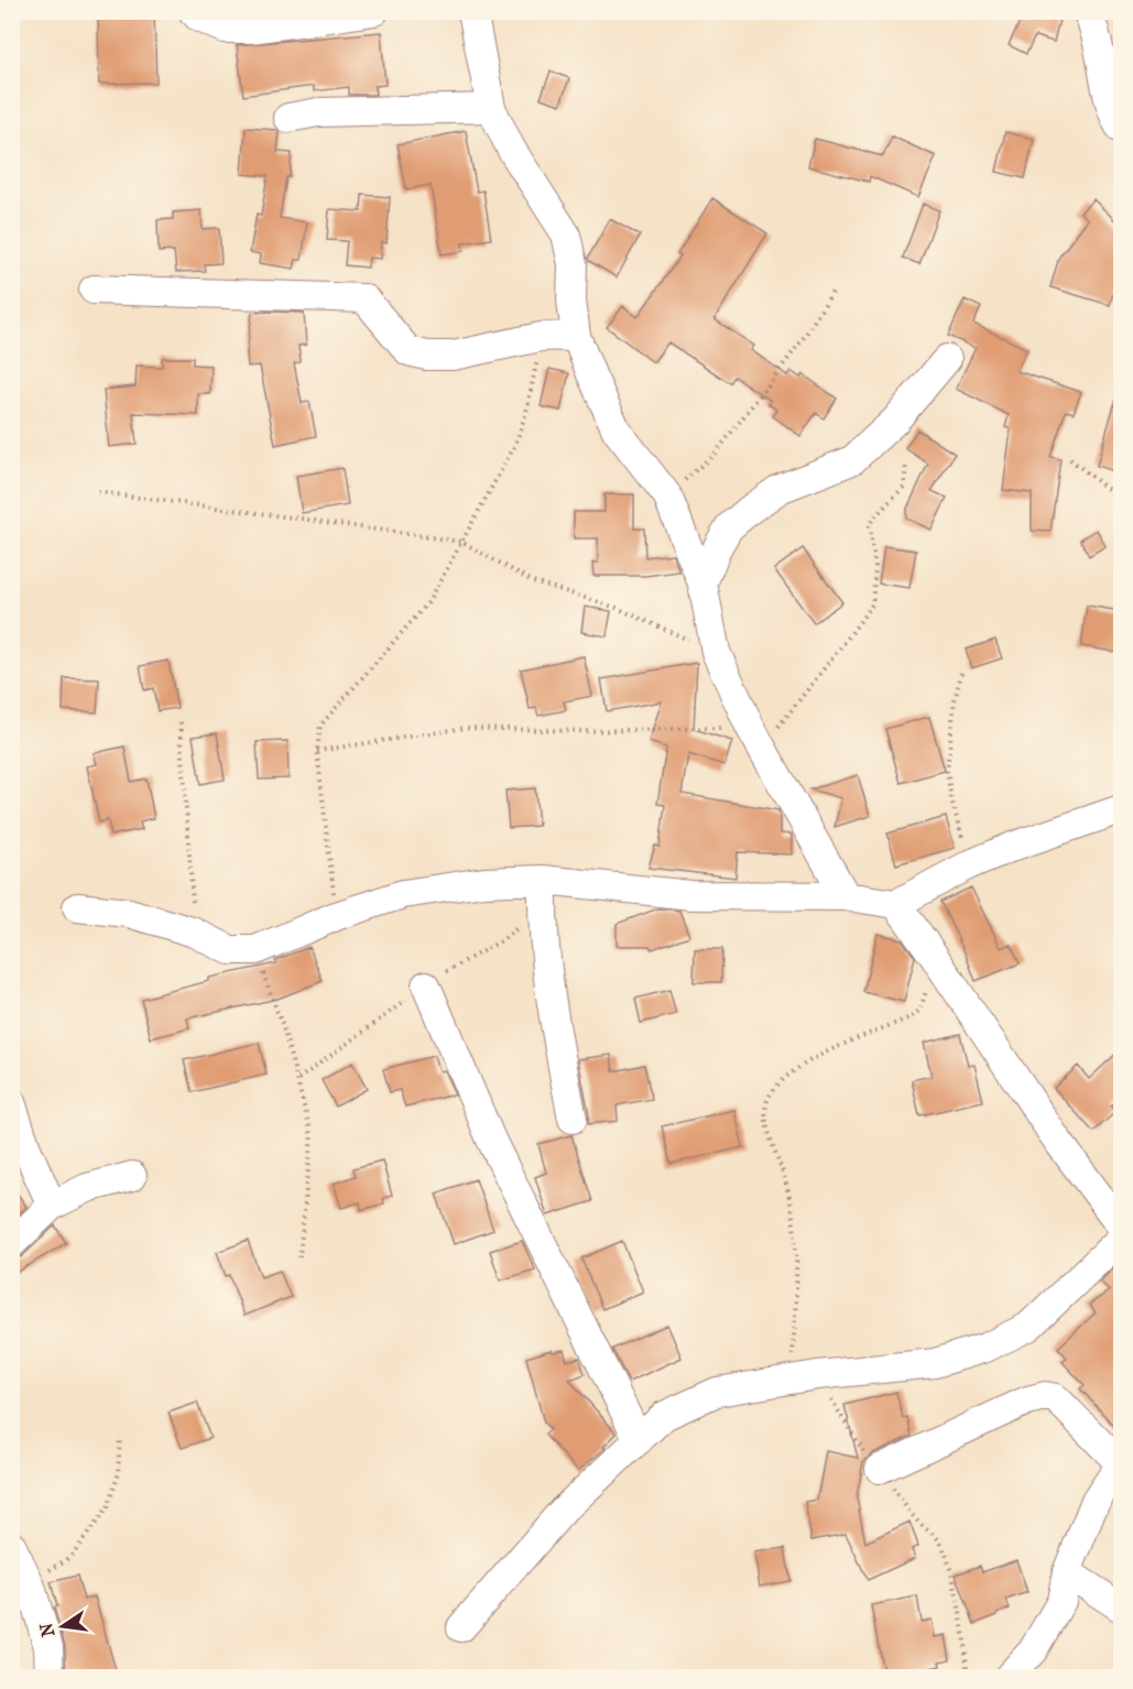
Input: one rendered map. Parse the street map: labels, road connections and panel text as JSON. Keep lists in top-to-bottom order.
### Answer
{
  "north": "left"
}
